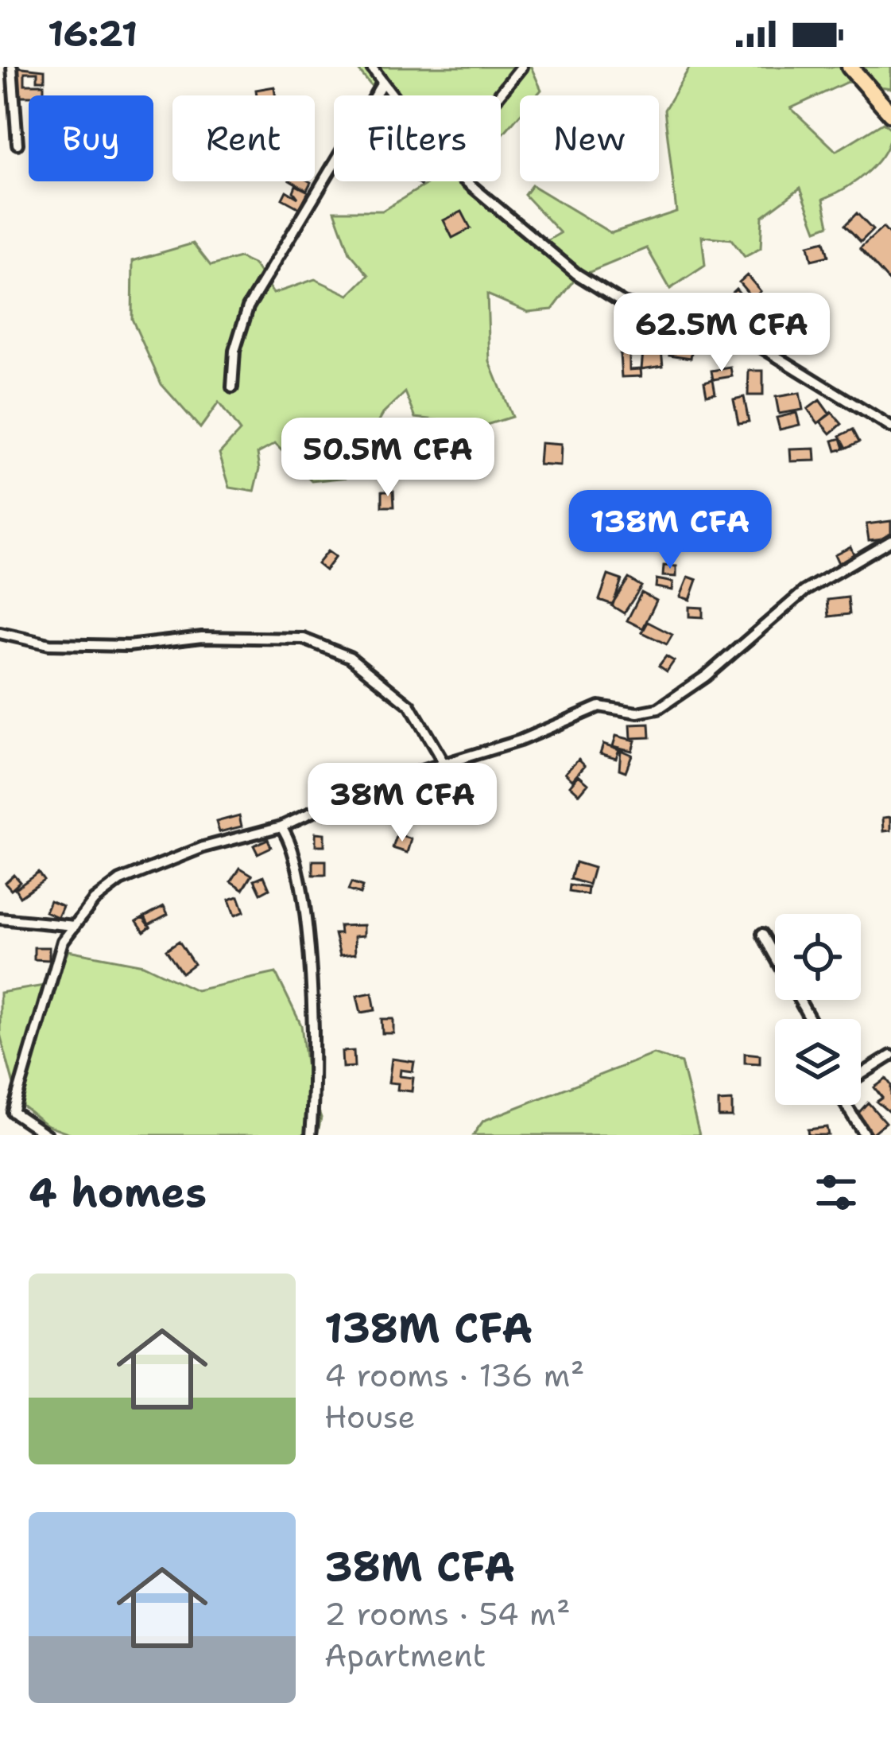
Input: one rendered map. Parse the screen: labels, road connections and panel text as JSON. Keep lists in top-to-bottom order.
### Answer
{
  "page": {
    "status": "16:21",
    "chip": [
      "Buy",
      "Rent",
      "Filters",
      "New"
    ],
    "price": [
      "62.5M CFA",
      "50.5M CFA",
      "138M CFA",
      "38M CFA"
    ],
    "heading": "4 homes",
    "list": [
      {
        "name": "138M CFA",
        "note": "4 rooms · 136 m² · House"
      },
      {
        "name": "38M CFA",
        "note": "2 rooms · 54 m² · Apartment"
      }
    ]
  }
}
